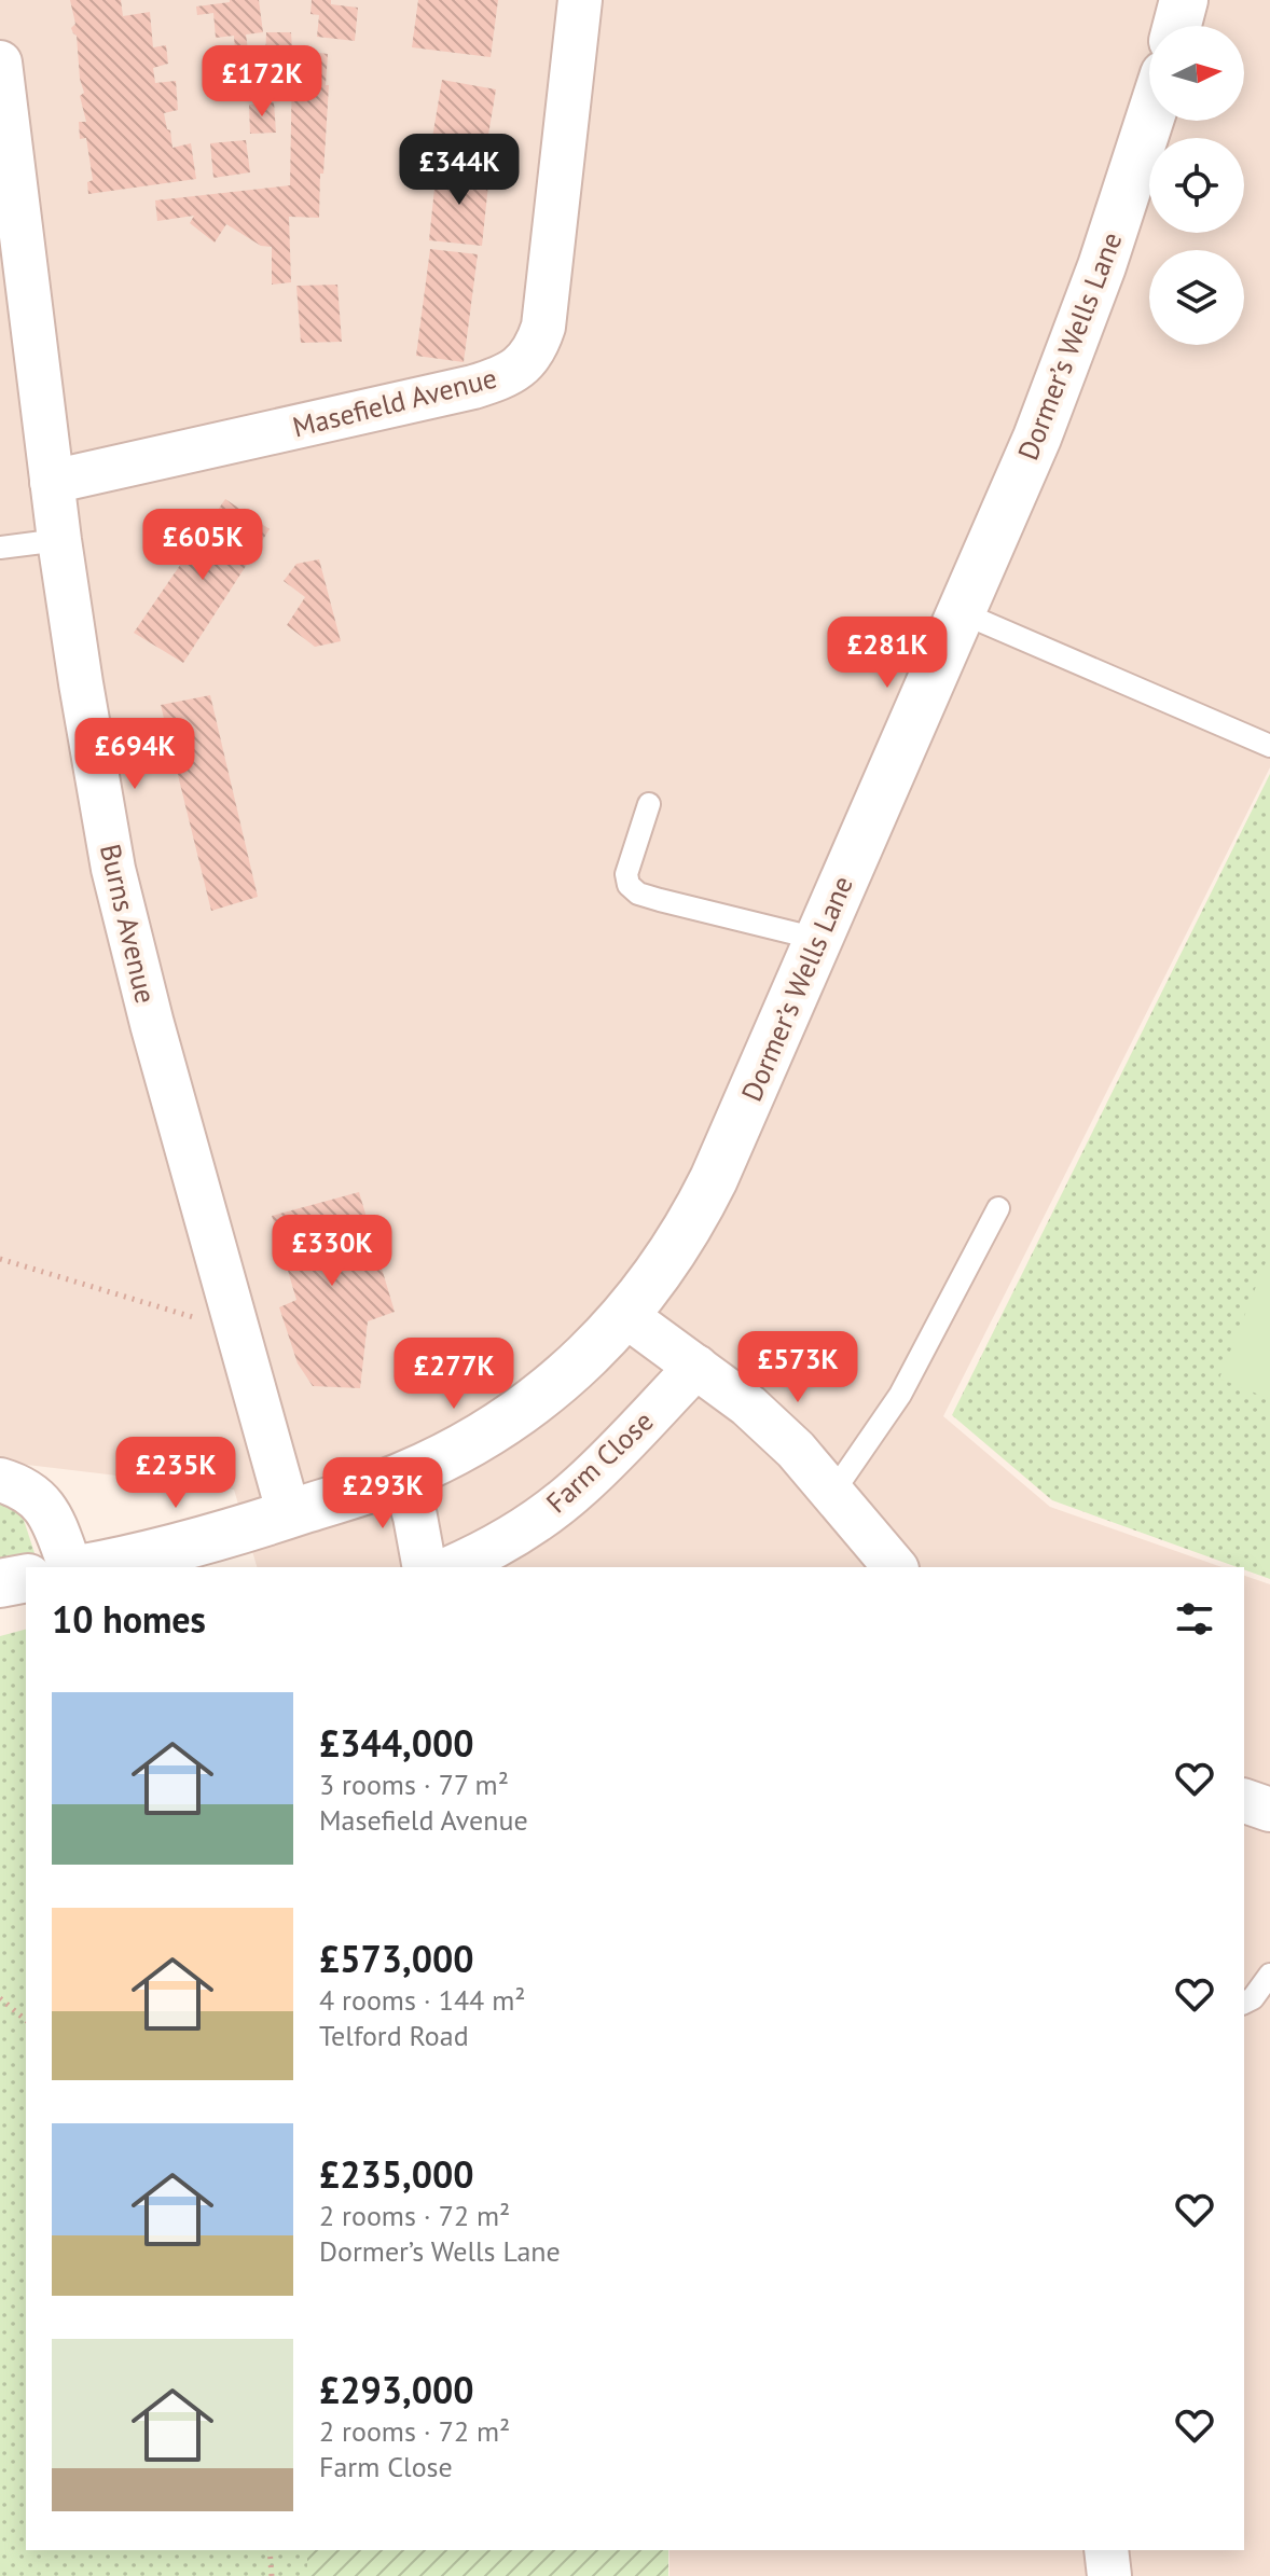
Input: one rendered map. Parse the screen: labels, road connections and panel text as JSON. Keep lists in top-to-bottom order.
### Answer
{
  "streets": {
    "street": [
      "Dormer’s Wells Lane",
      "Masefield Avenue",
      "Burns Avenue",
      "Farm Close"
    ]
  },
  "crossings": [
    ["Dormer’s Wells Lane", "Burns Avenue"],
    ["Masefield Avenue", "Burns Avenue"]
  ],
  "north": "right",
  "page": {
    "price": [
      "£172K",
      "£344K",
      "£605K",
      "£281K",
      "£694K",
      "£330K",
      "£573K",
      "£277K",
      "£235K",
      "£293K"
    ],
    "heading": "10 homes",
    "list": [
      {
        "name": "£344,000",
        "note": "3 rooms · 77 m² · Masefield Avenue"
      },
      {
        "name": "£573,000",
        "note": "4 rooms · 144 m² · Telford Road"
      },
      {
        "name": "£235,000",
        "note": "2 rooms · 72 m² · Dormer’s Wells Lane"
      },
      {
        "name": "£293,000",
        "note": "2 rooms · 72 m² · Farm Close"
      }
    ]
  }
}
